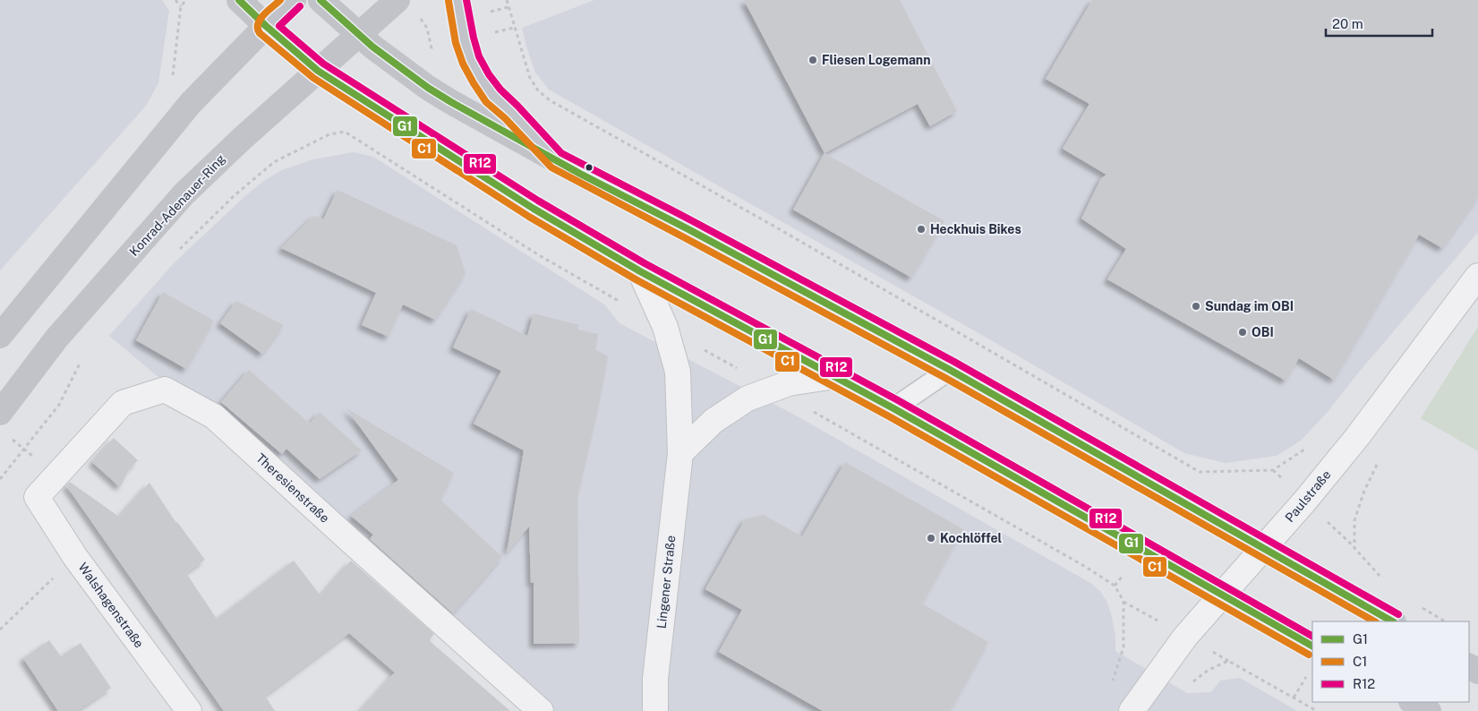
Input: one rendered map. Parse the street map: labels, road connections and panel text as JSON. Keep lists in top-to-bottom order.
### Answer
{
  "streets": {
    "main road": ["Konrad-Adenauer-Ring"],
    "street": [
      "Theresienstraße",
      "Paulstraße",
      "Lingener Straße",
      "Walshagenstraße"
    ]
  },
  "crossings": [
    ["Theresienstraße", "Walshagenstraße"]
  ],
  "places": [
    "Fliesen Logemann",
    "Heckhuis Bikes",
    "Sundag im OBI",
    "OBI",
    "Kochlöffel"
  ],
  "lines": ["transit line G1", "transit line C1", "transit line R12"],
  "legend": ["G1", "C1", "R12"],
  "scale_bar": "20 m"
}
